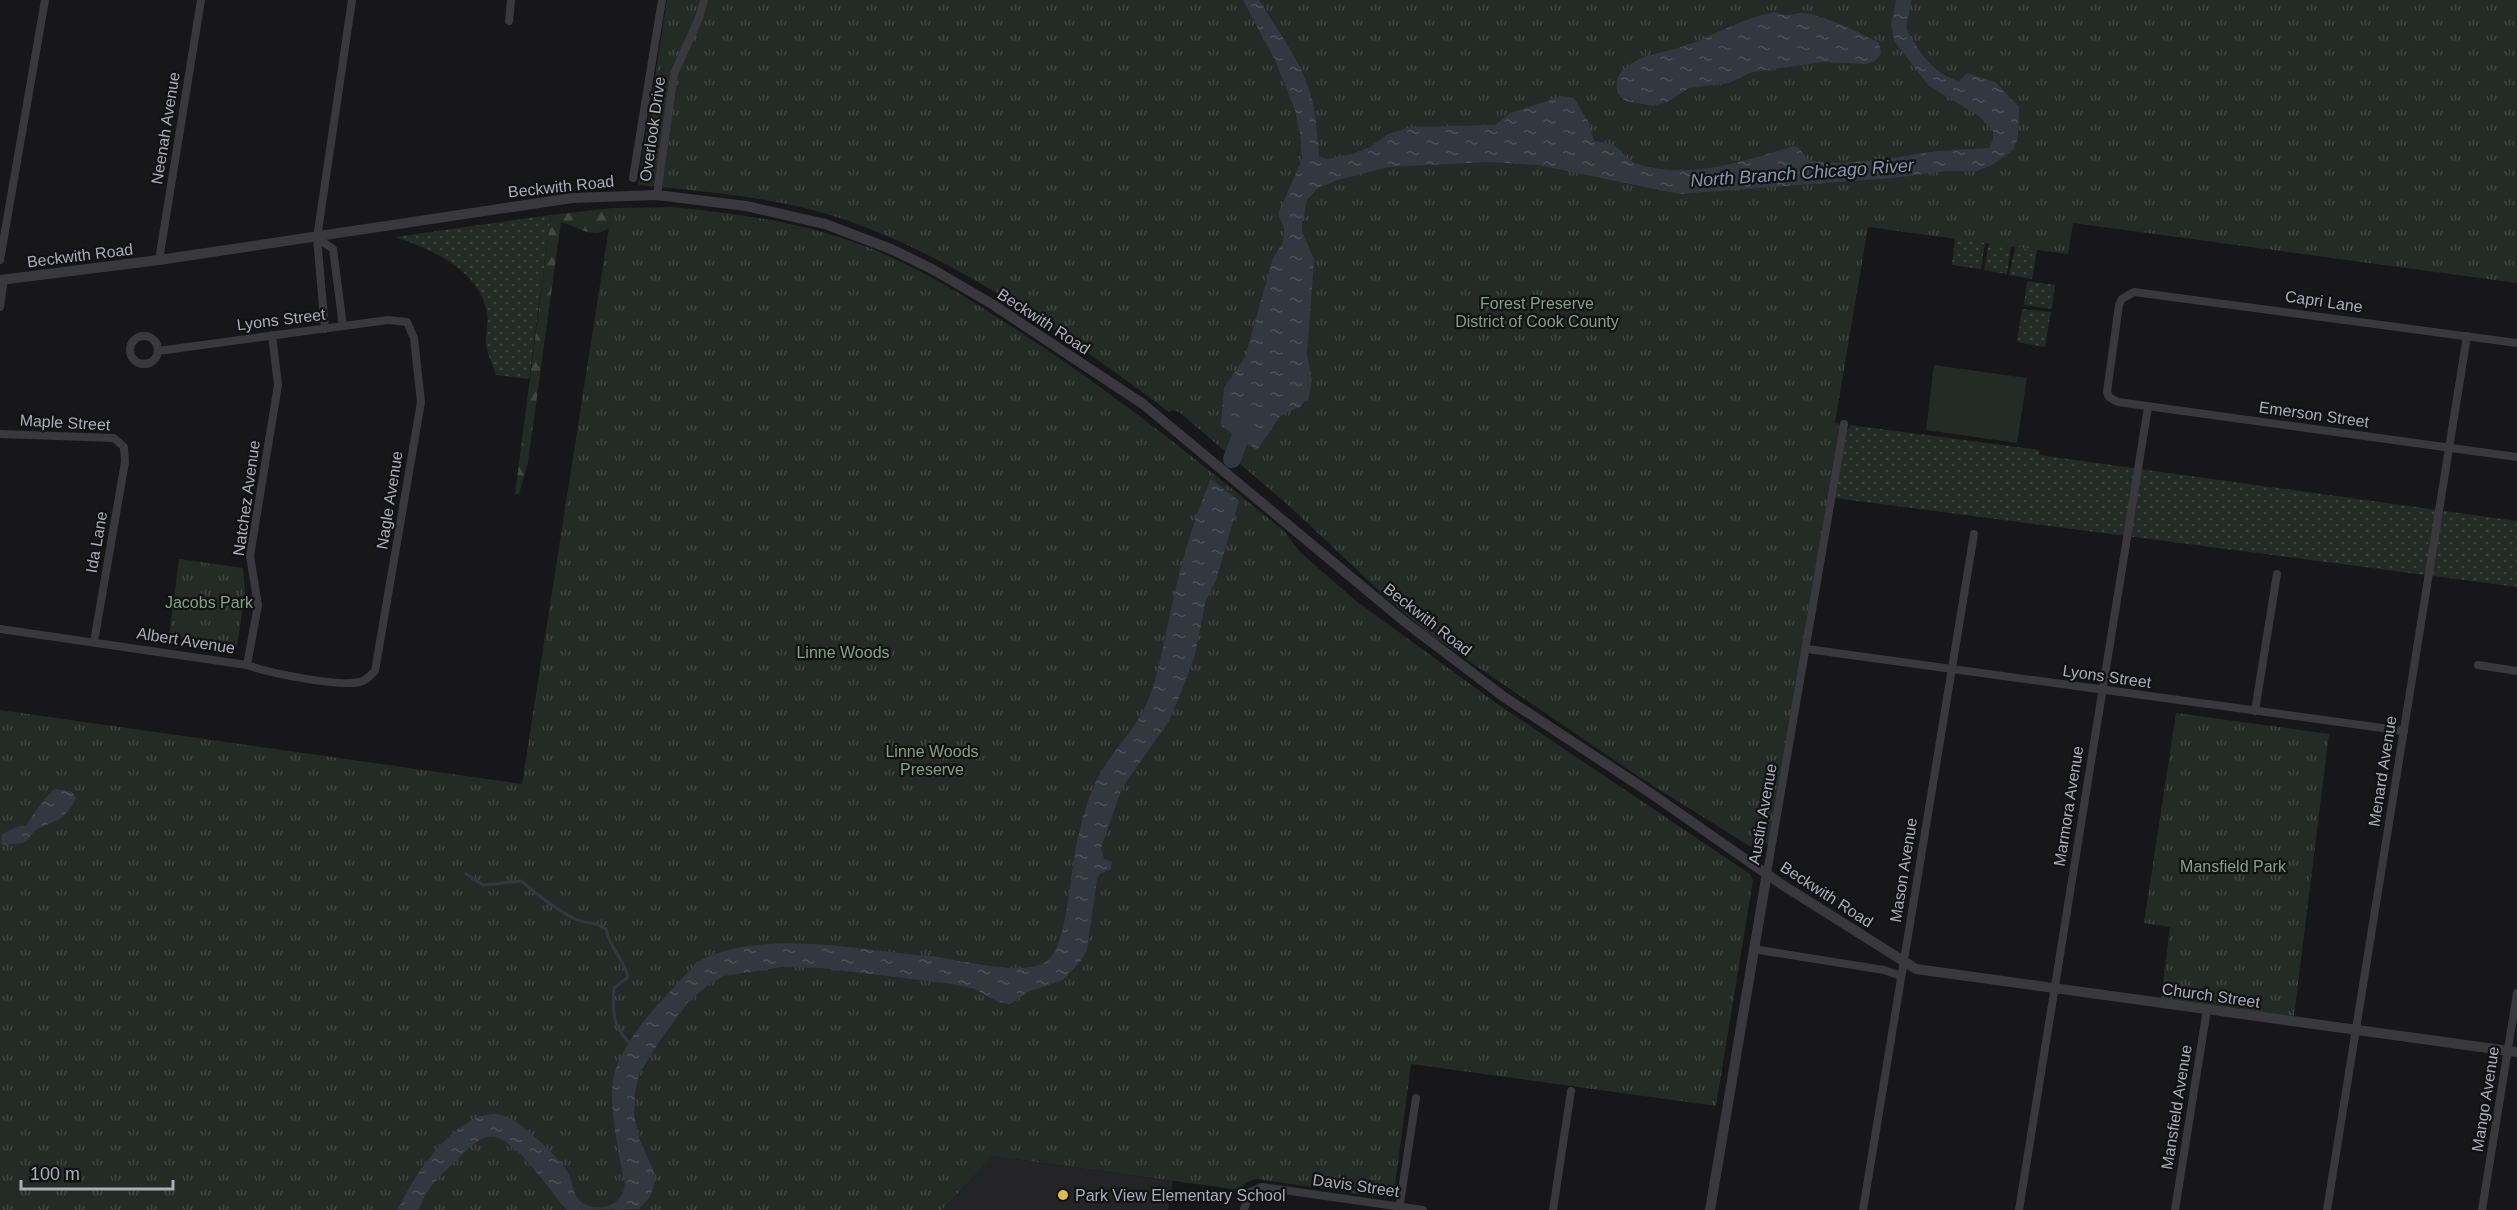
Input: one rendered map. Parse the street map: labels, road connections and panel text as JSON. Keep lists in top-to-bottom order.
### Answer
{
  "streets": {
    "street": [
      "Neenah Avenue",
      "Overlook Drive",
      "Beckwith Road",
      "Capri Lane",
      "Lyons Street",
      "Emerson Street",
      "Maple Street",
      "Natchez Avenue",
      "Nagle Avenue",
      "Ida Lane",
      "Albert Avenue",
      "Menard Avenue",
      "Marmora Avenue",
      "Austin Avenue",
      "Mason Avenue",
      "Church Street",
      "Mango Avenue",
      "Mansfield Avenue",
      "Davis Street"
    ]
  },
  "crossings": [
    ["Neenah Avenue", "Beckwith Road"],
    ["Overlook Drive", "Beckwith Road"],
    ["Beckwith Road", "Austin Avenue"],
    ["Beckwith Road", "Mason Avenue"],
    ["Beckwith Road", "Church Street"],
    ["Capri Lane", "Emerson Street"],
    ["Capri Lane", "Menard Avenue"],
    ["Lyons Street", "Natchez Avenue"],
    ["Lyons Street", "Nagle Avenue"],
    ["Lyons Street", "Menard Avenue"],
    ["Lyons Street", "Marmora Avenue"],
    ["Lyons Street", "Austin Avenue"],
    ["Lyons Street", "Mason Avenue"],
    ["Emerson Street", "Menard Avenue"],
    ["Emerson Street", "Marmora Avenue"],
    ["Maple Street", "Ida Lane"],
    ["Natchez Avenue", "Albert Avenue"],
    ["Nagle Avenue", "Albert Avenue"],
    ["Ida Lane", "Albert Avenue"],
    ["Menard Avenue", "Church Street"],
    ["Marmora Avenue", "Church Street"],
    ["Mason Avenue", "Church Street"],
    ["Church Street", "Mango Avenue"],
    ["Church Street", "Mansfield Avenue"]
  ],
  "water": ["North Branch Chicago River"],
  "parks": [
    "Forest Preserve District of Cook County",
    "Jacobs Park",
    "Linne Woods",
    "Linne Woods Preserve",
    "Mansfield Park"
  ],
  "places": ["Park View Elementary School"],
  "scale_bar": "100 m"
}
